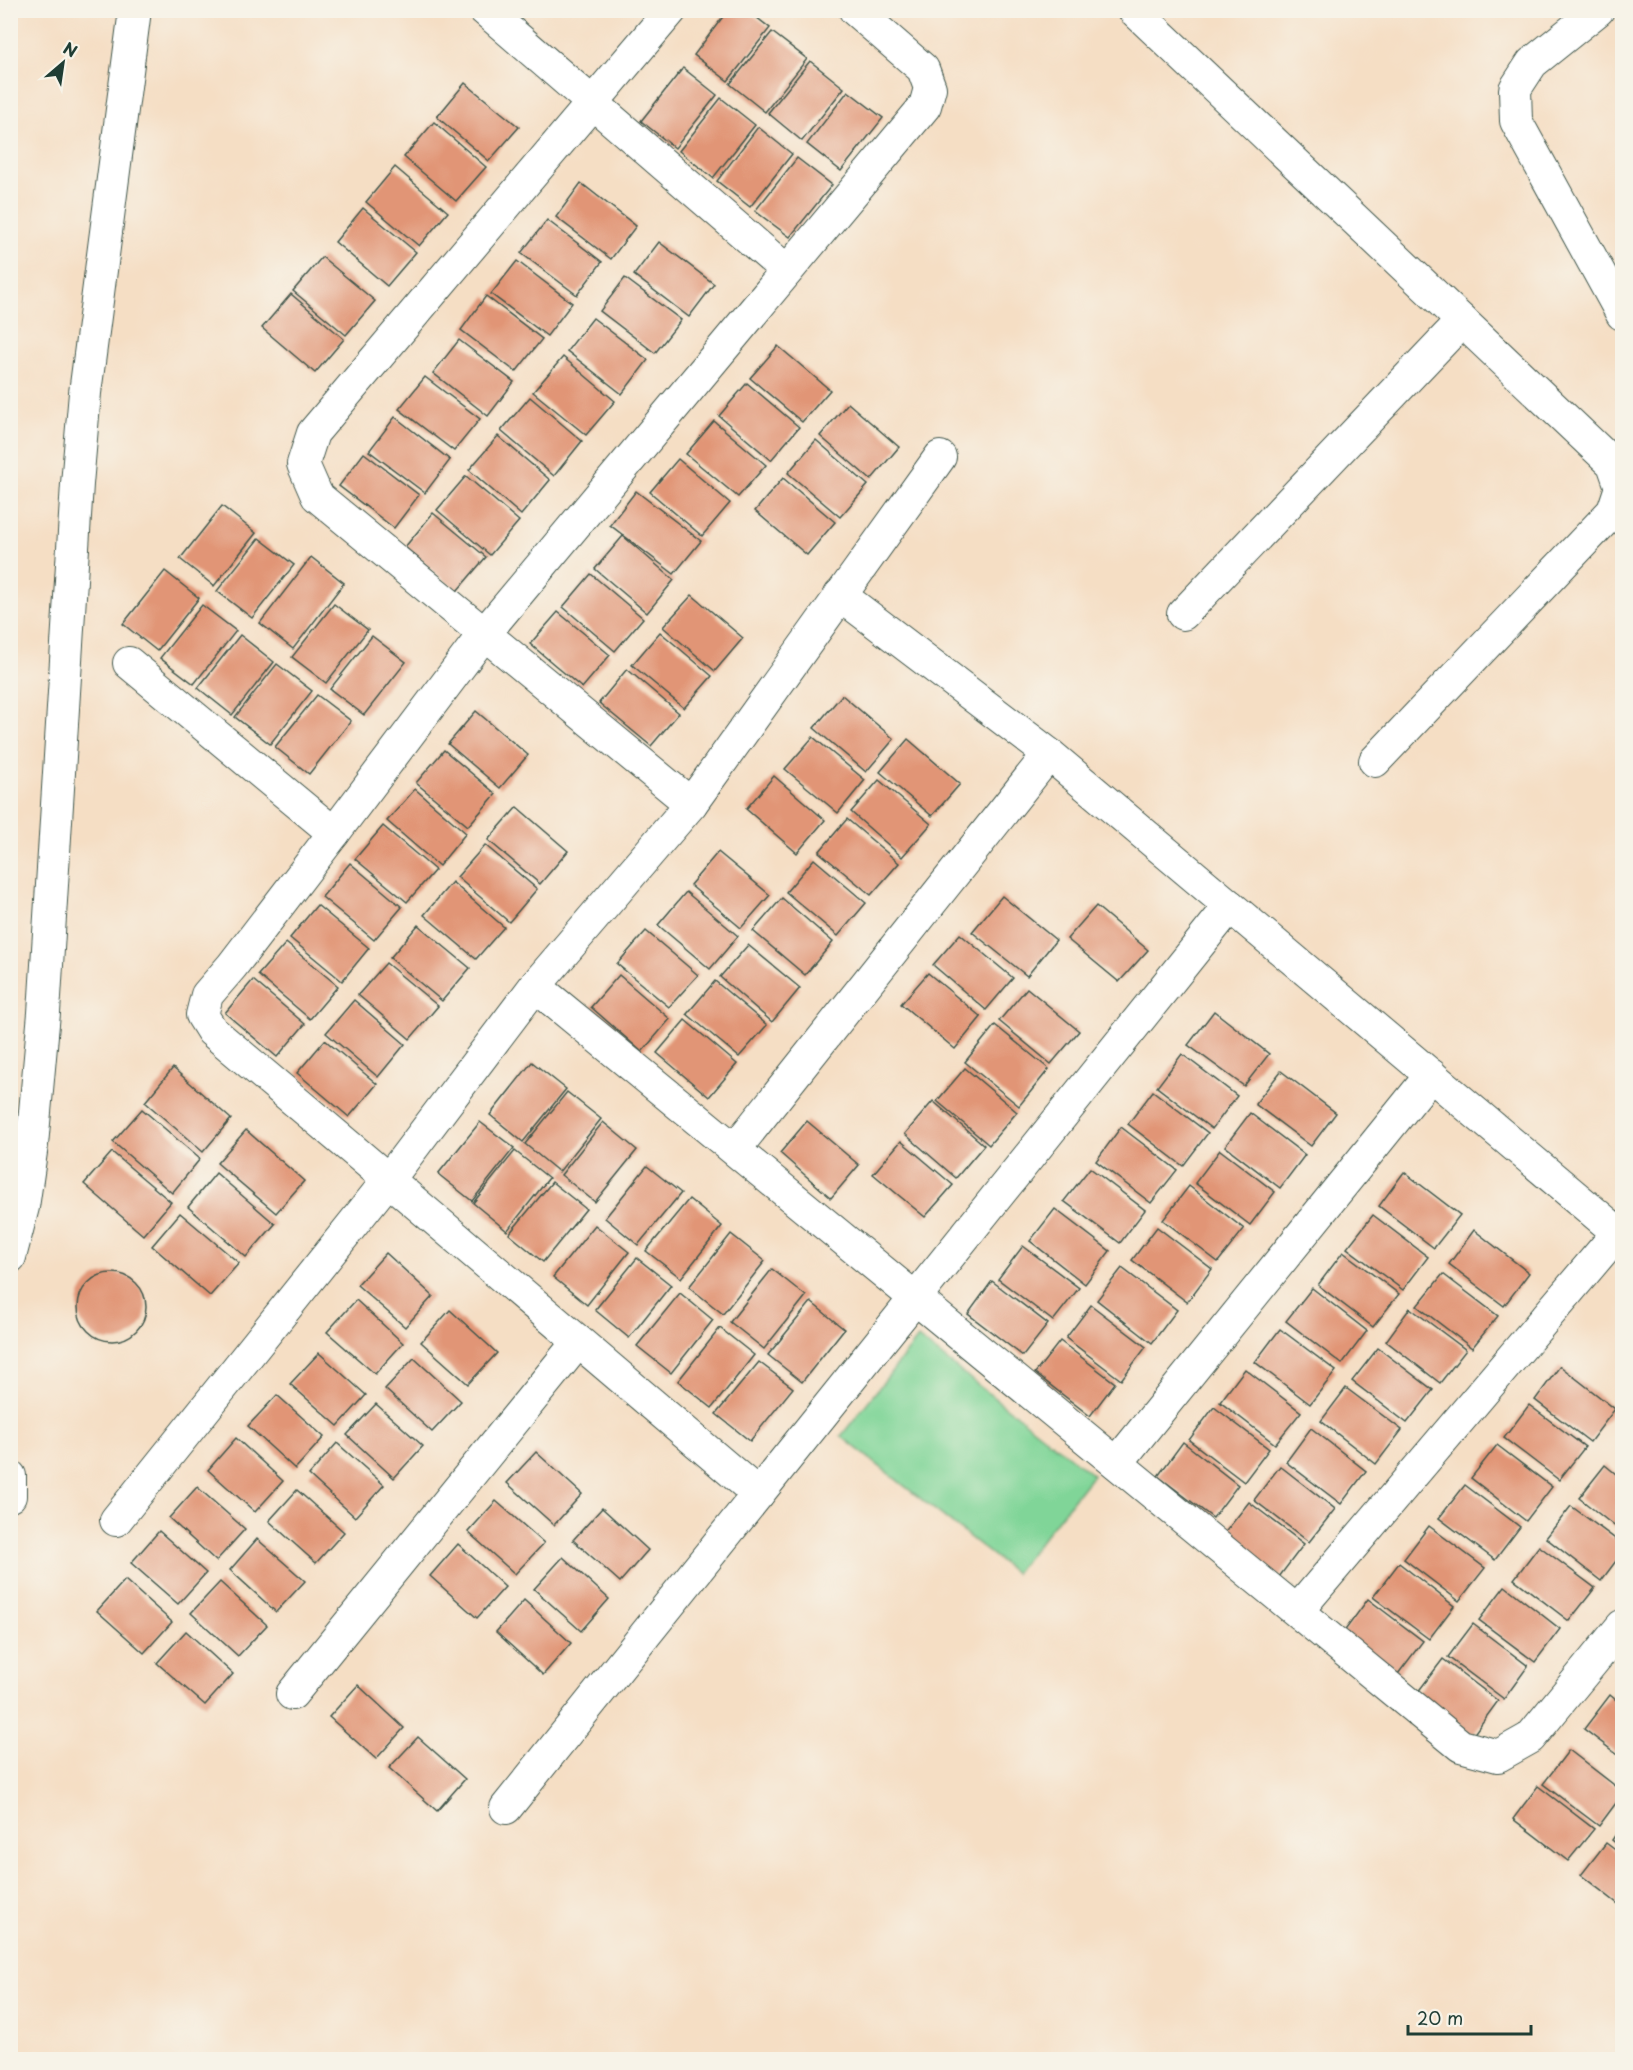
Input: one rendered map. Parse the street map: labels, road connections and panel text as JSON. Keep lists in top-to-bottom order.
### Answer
{
  "scale_bar": "20 m",
  "north": "top right"
}
